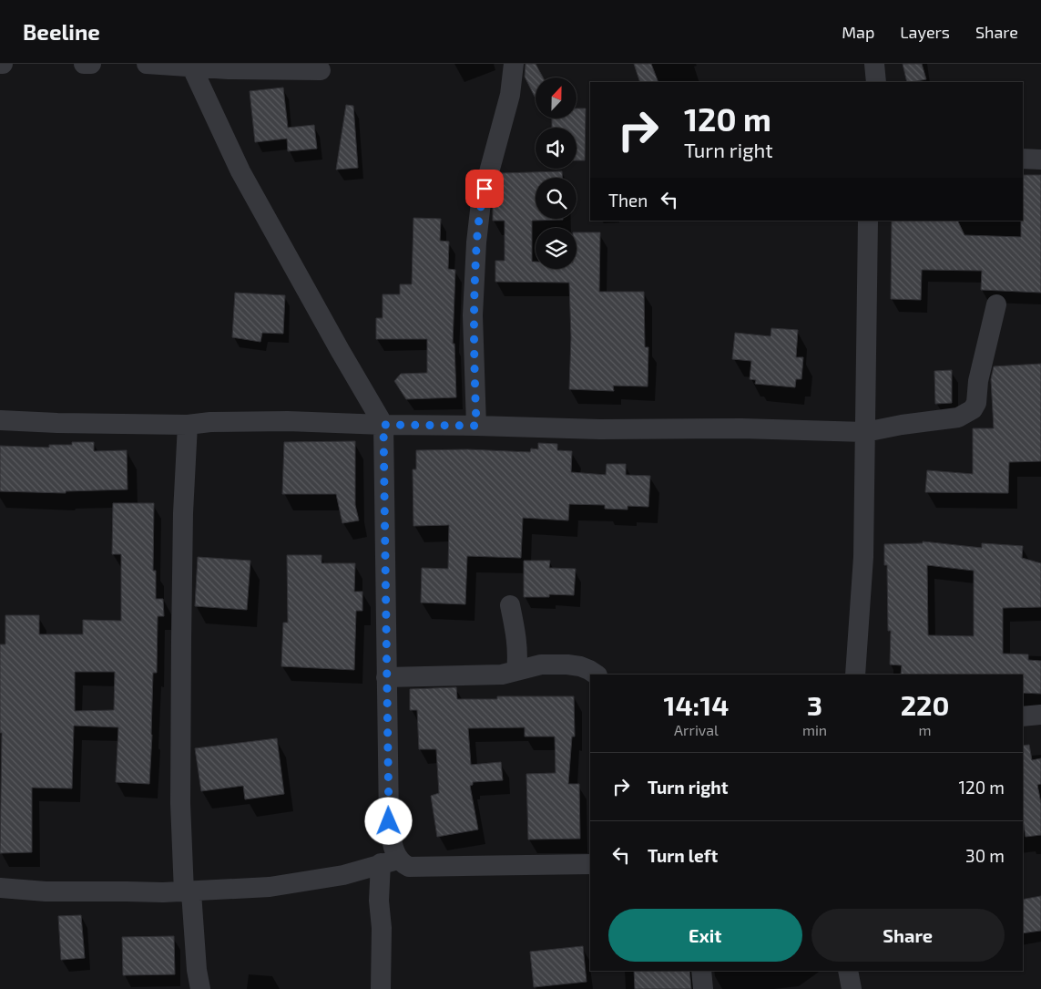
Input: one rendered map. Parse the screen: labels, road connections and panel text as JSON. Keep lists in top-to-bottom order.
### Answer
{
  "north": "top",
  "page": {
    "header": "Beeline",
    "nav": ["Map", "Layers", "Share"],
    "turn": ["120 m", "Turn right"],
    "then": "Then",
    "eta": [
      "14:14",
      "Arrival",
      "3",
      "min",
      "220",
      "m"
    ],
    "list": [
      {
        "name": "Turn right",
        "value": "120 m"
      },
      {
        "name": "Turn left",
        "value": "30 m"
      }
    ],
    "buttons": ["Exit", "Share"]
  }
}
